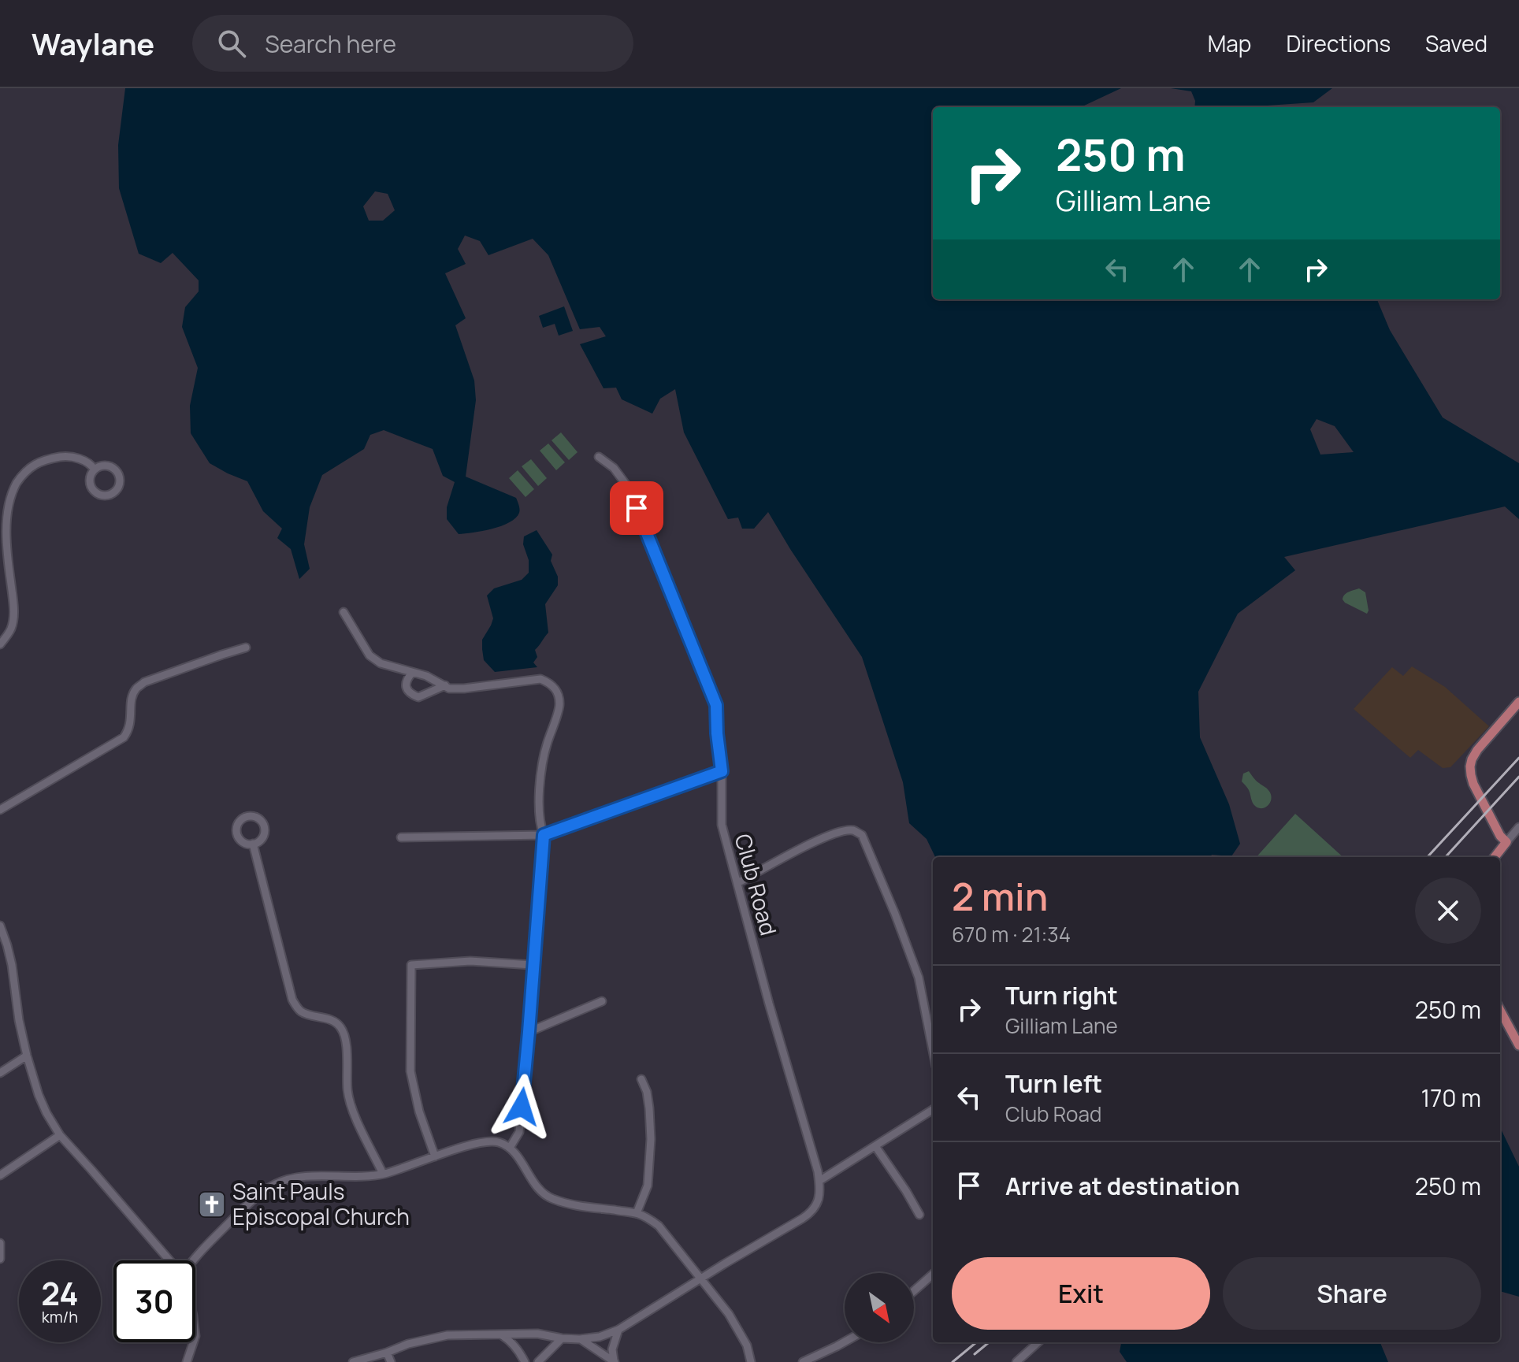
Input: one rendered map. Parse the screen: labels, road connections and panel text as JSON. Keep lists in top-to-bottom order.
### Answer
{
  "streets": {
    "street": ["Club Road"]
  },
  "places": {
    "church": ["Saint Pauls Episcopal Church"]
  },
  "north": "bottom right",
  "page": {
    "header": "Waylane",
    "search": "Search here",
    "nav": ["Map", "Directions", "Saved"],
    "turn": ["250 m", "Gilliam Lane"],
    "heading": ["2 min", "670 m · 21:34"],
    "list": [
      {
        "name": "Turn right",
        "note": "Gilliam Lane",
        "value": "250 m"
      },
      {
        "name": "Turn left",
        "note": "Club Road",
        "value": "170 m"
      },
      {
        "name": "Arrive at destination",
        "value": "250 m"
      }
    ],
    "buttons": ["Exit", "Share"],
    "speed": "24 km/h",
    "limit": "30"
  }
}
